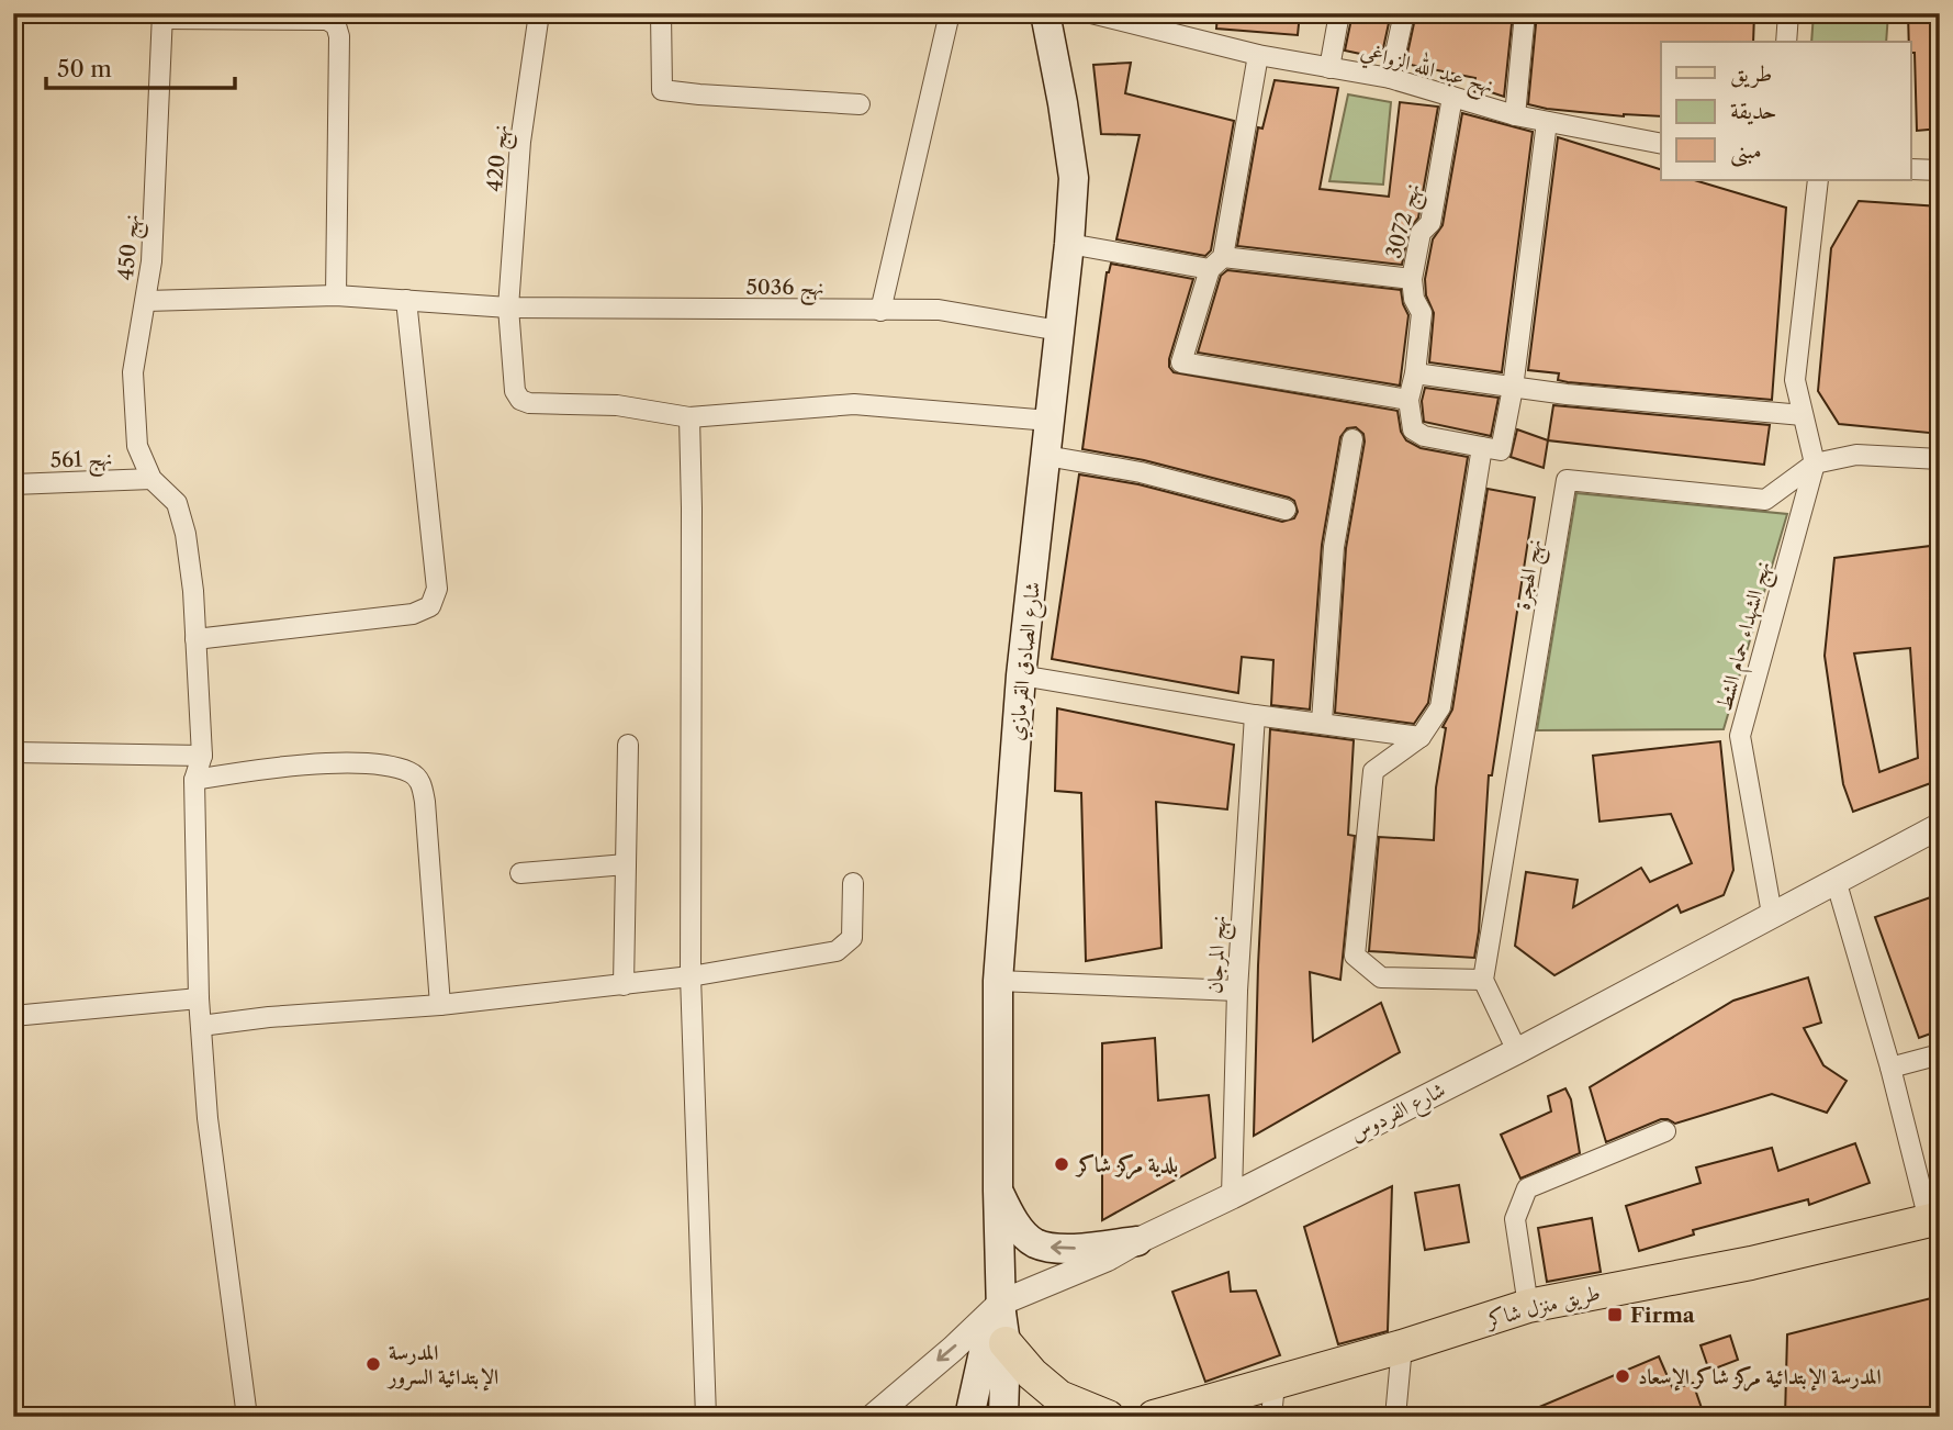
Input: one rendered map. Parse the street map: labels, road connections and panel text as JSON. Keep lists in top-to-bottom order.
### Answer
{
  "streets": {
    "main road": ["شارع الصادق القرمازي", "طريق منزل شاكر"],
    "street": [
      "نهج عبد الله الزواغي",
      "نهج 420",
      "نهج 3072",
      "نهج 450",
      "نهج 5036",
      "نهج 561",
      "نهج الهجرة",
      "نهج الشهداء حمام الشط",
      "نهج المرجان",
      "شارع الفردوس"
    ]
  },
  "crossings": [
    ["نهج عبد الله الزواغي", "نهج 3072"],
    ["نهج 420", "نهج 5036"],
    ["نهج 450", "نهج 5036"],
    ["نهج 450", "نهج 561"],
    ["نهج 5036", "شارع الصادق القرمازي"],
    ["نهج الهجرة", "نهج الشهداء حمام الشط"],
    ["نهج الشهداء حمام الشط", "شارع الفردوس"],
    ["شارع الصادق القرمازي", "شارع الفردوس"],
    ["نهج المرجان", "شارع الفردوس"]
  ],
  "places": {
    "other": ["بلدية مركز شاكر", "المدرسة الإبتدائية السرور", "المدرسة الإبتدائية مركز شاكر الإسعاد"],
    "transit": ["Firma"]
  },
  "legend": ["طريق", "حديقة", "مبنى"],
  "scale_bar": "50 m"
}
